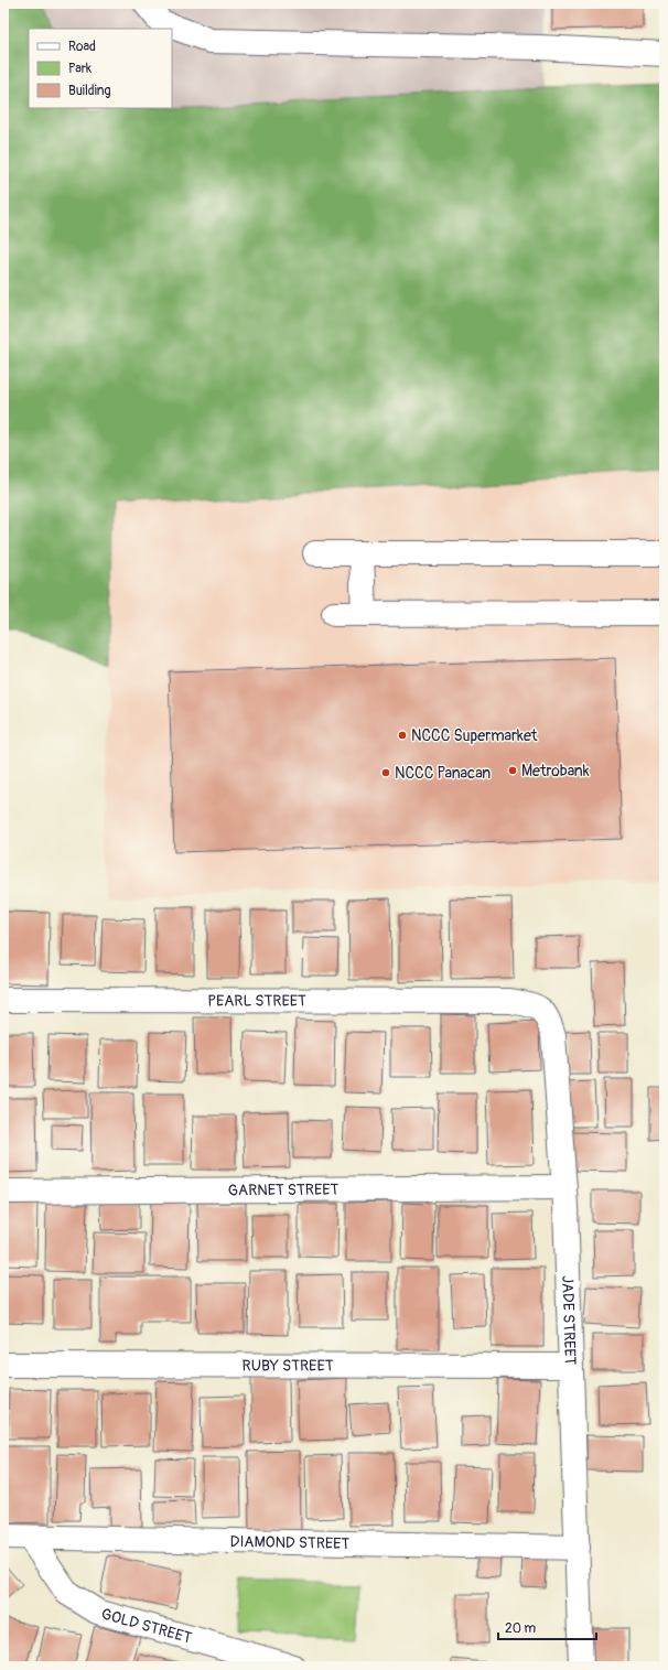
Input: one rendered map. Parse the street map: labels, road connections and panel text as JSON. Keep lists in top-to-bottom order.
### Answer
{
  "streets": {
    "street": [
      "PEARL STREET",
      "GARNET STREET",
      "JADE STREET",
      "RUBY STREET",
      "DIAMOND STREET",
      "GOLD STREET"
    ]
  },
  "crossings": [
    ["PEARL STREET", "JADE STREET"],
    ["GARNET STREET", "JADE STREET"],
    ["JADE STREET", "RUBY STREET"],
    ["JADE STREET", "DIAMOND STREET"],
    ["DIAMOND STREET", "GOLD STREET"]
  ],
  "places": ["NCCC Supermarket", "Metrobank", "NCCC Panacan"],
  "legend": ["Road", "Park", "Building"],
  "scale_bar": "20 m"
}
